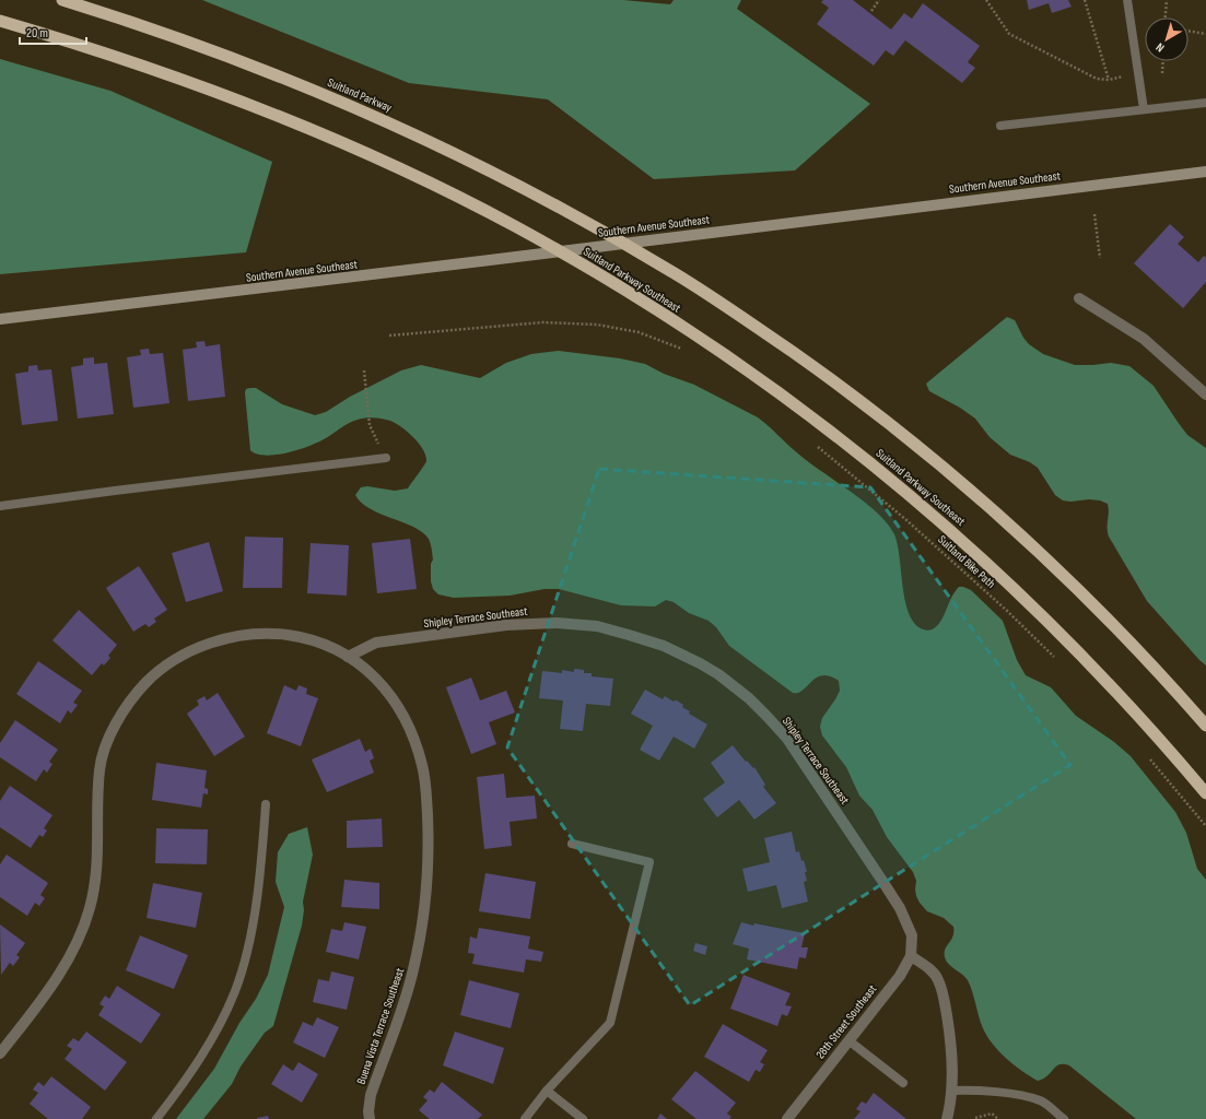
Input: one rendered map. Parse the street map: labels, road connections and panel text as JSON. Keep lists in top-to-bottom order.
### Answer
{
  "streets": {
    "highway": ["Suitland Parkway", "Suitland Parkway Southeast"],
    "main road": ["Southern Avenue Southeast"],
    "street": ["Shipley Terrace Southeast", "28th Street Southeast", "Buena Vista Terrace Southeast"],
    "path": ["Suitland Bike Path"]
  },
  "crossings": [
    ["Shipley Terrace Southeast", "28th Street Southeast"],
    ["Shipley Terrace Southeast", "Buena Vista Terrace Southeast"]
  ],
  "scale_bar": "20 m",
  "north": "bottom left"
}
